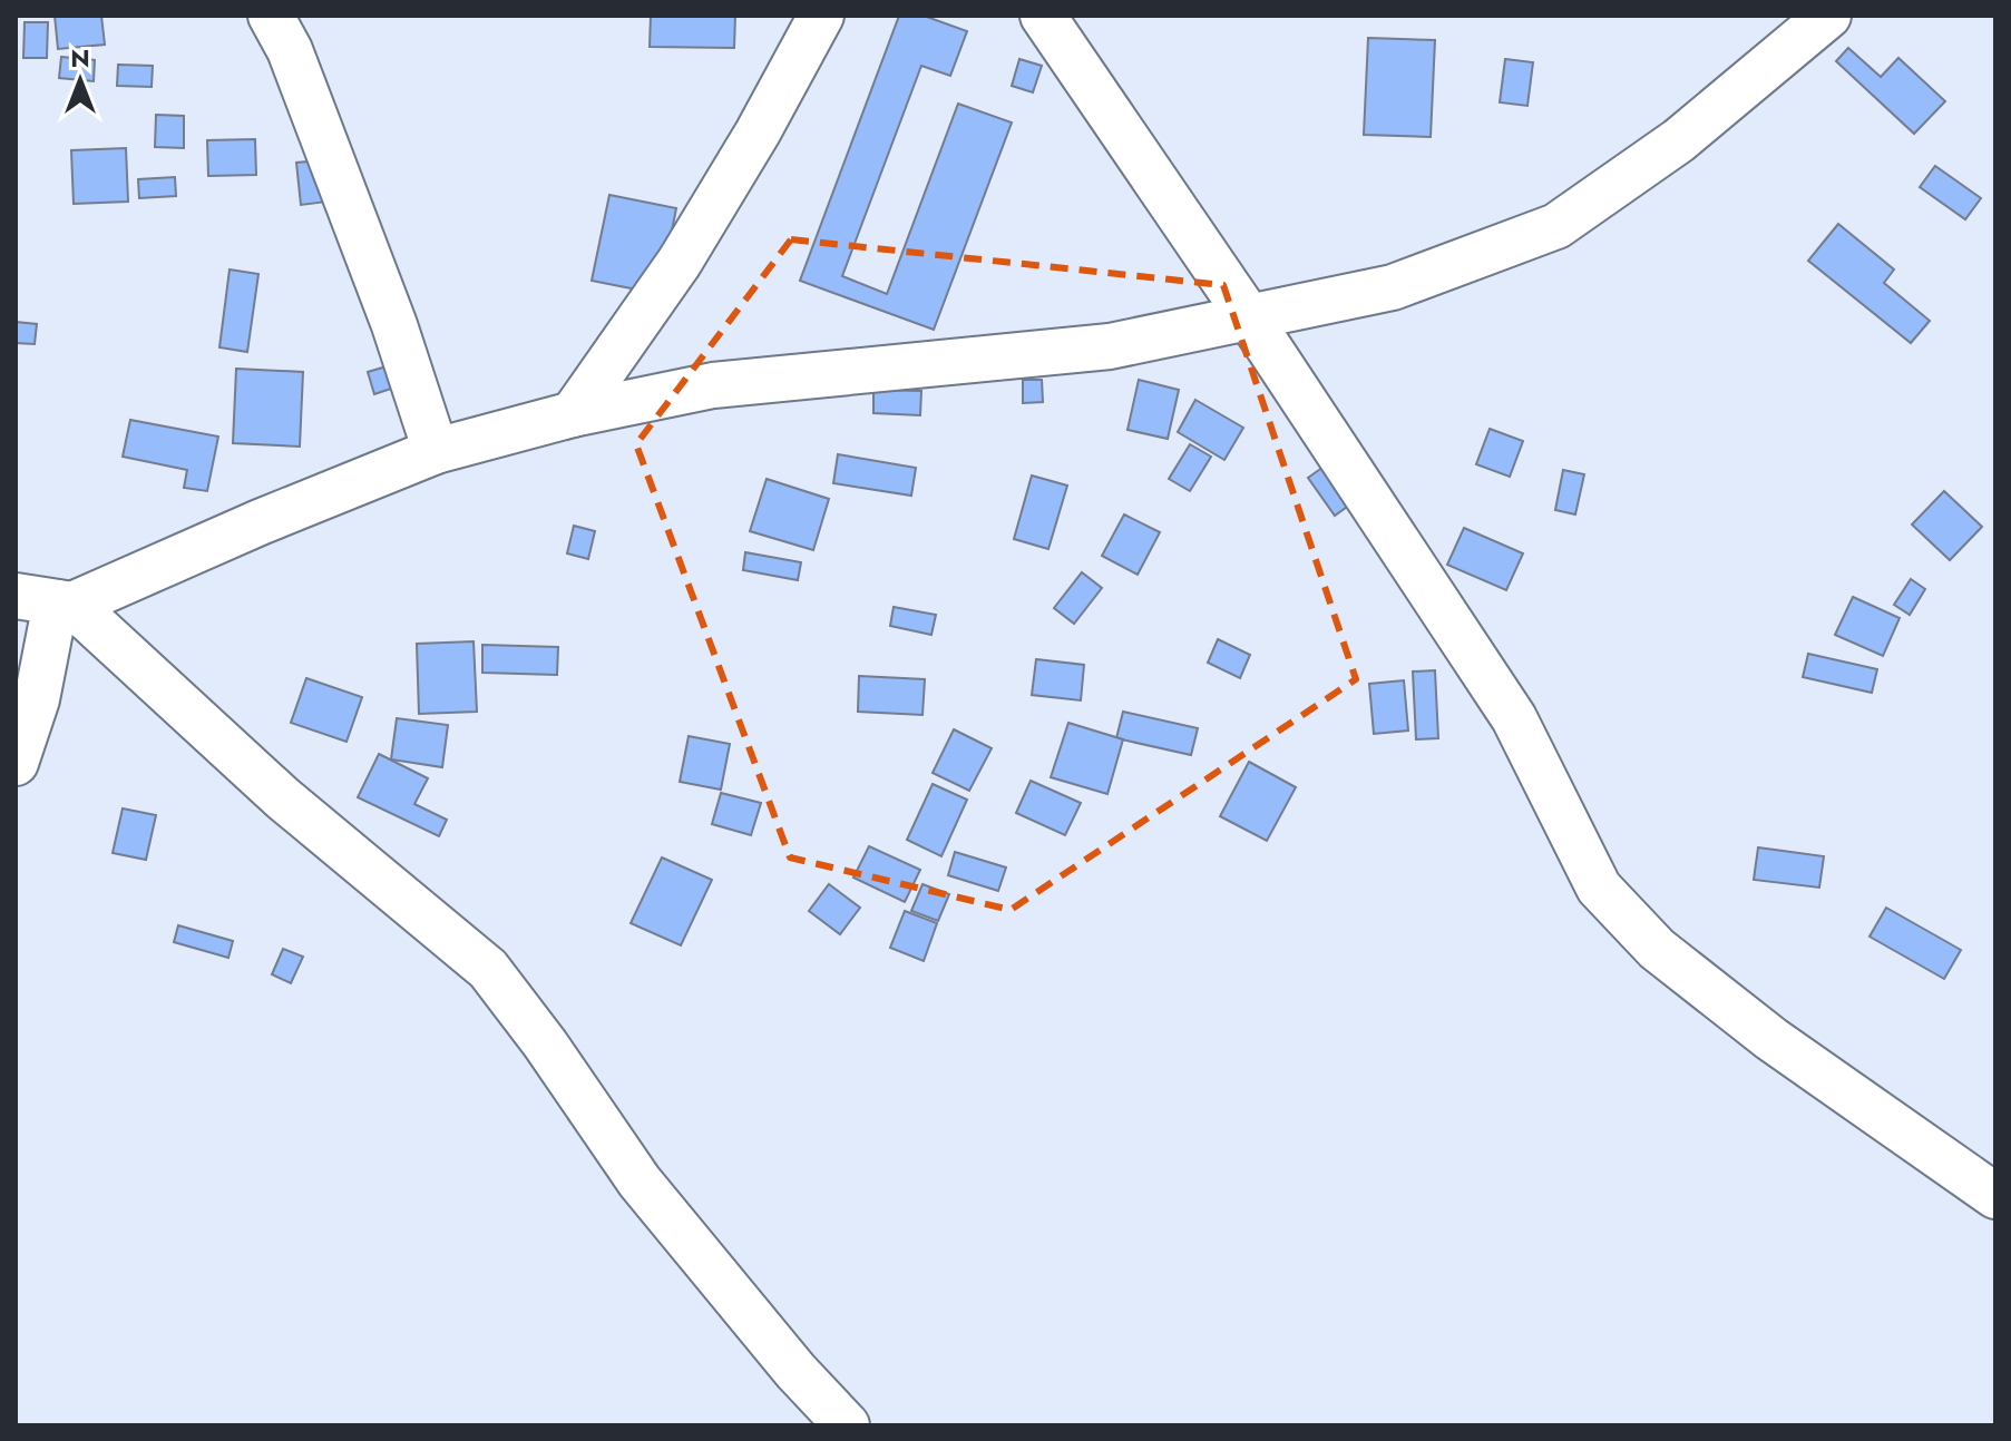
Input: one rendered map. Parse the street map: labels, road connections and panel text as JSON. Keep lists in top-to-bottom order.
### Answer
{
  "north": "top"
}
